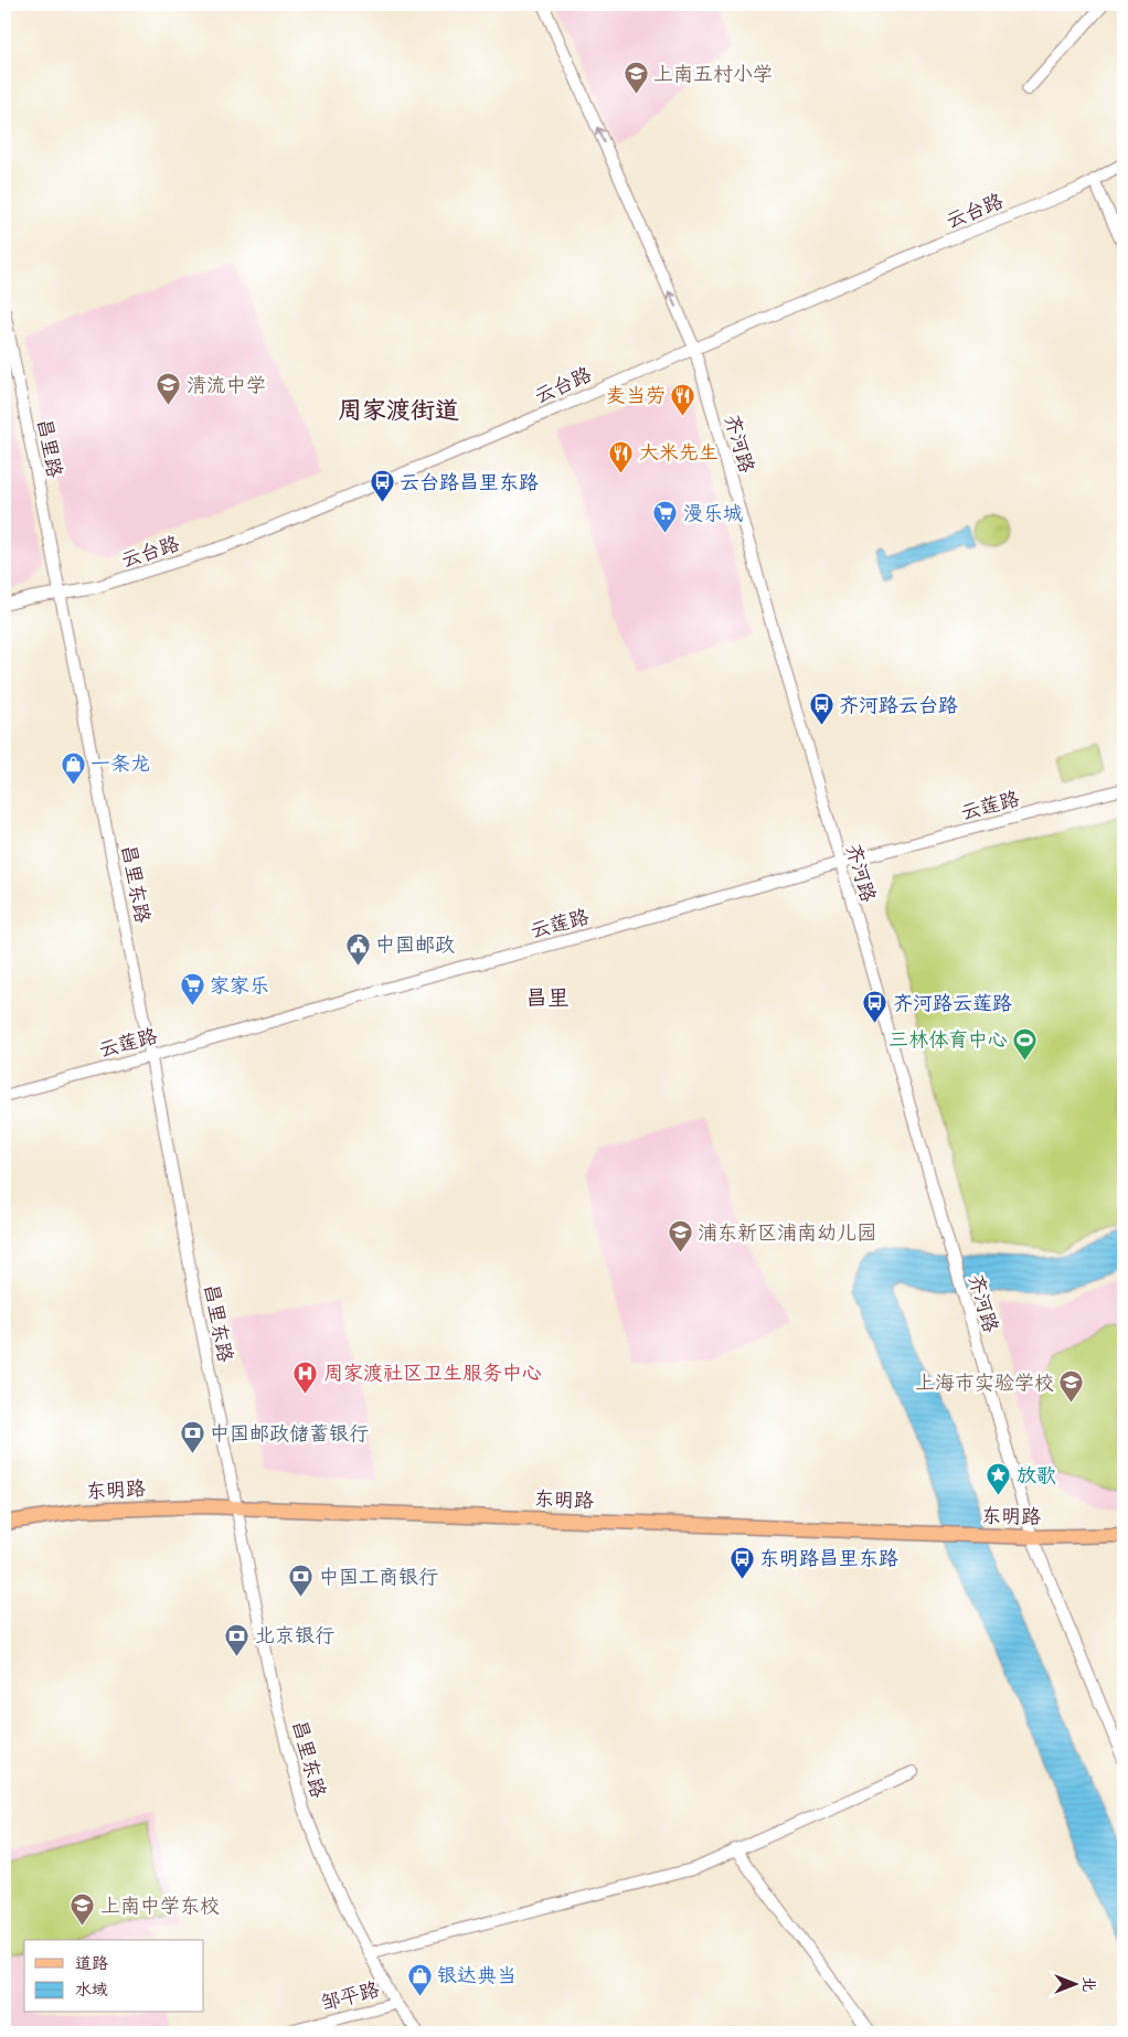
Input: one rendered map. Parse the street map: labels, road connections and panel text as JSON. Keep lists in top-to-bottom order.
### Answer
{
  "streets": {
    "main road": ["东明路"],
    "street": [
      "云台路",
      "齐河路",
      "昌里路",
      "云莲路",
      "昌里东路",
      "邹平路"
    ]
  },
  "crossings": [
    ["云台路", "齐河路"],
    ["云台路", "昌里路"],
    ["云台路", "昌里东路"],
    ["齐河路", "云莲路"],
    ["齐河路", "东明路"],
    ["昌里路", "昌里东路"],
    ["云莲路", "昌里东路"],
    ["昌里东路", "东明路"],
    ["昌里东路", "邹平路"]
  ],
  "districts": ["周家渡街道", "昌里"],
  "places": {
    "school or university": [
      "上南五村小学",
      "清流中学",
      "浦东新区浦南幼儿园",
      "上海市实验学校",
      "上南中学东校"
    ],
    "restaurant": ["麦当劳", "大米先生"],
    "bus stop": [
      "云台路昌里东路",
      "齐河路云台路",
      "齐河路云莲路",
      "东明路昌里东路"
    ],
    "supermarket": ["漫乐城", "家家乐"],
    "shop": ["一条龙", "银达典当"],
    "public building": ["中国邮政"],
    "sports": ["三林体育中心"],
    "hospital": ["周家渡社区卫生服务中心"],
    "bank": ["中国邮政储蓄银行", "中国工商银行", "北京银行"],
    "place": ["放歌"]
  },
  "legend": ["道路", "水域"],
  "north": "right"
}
